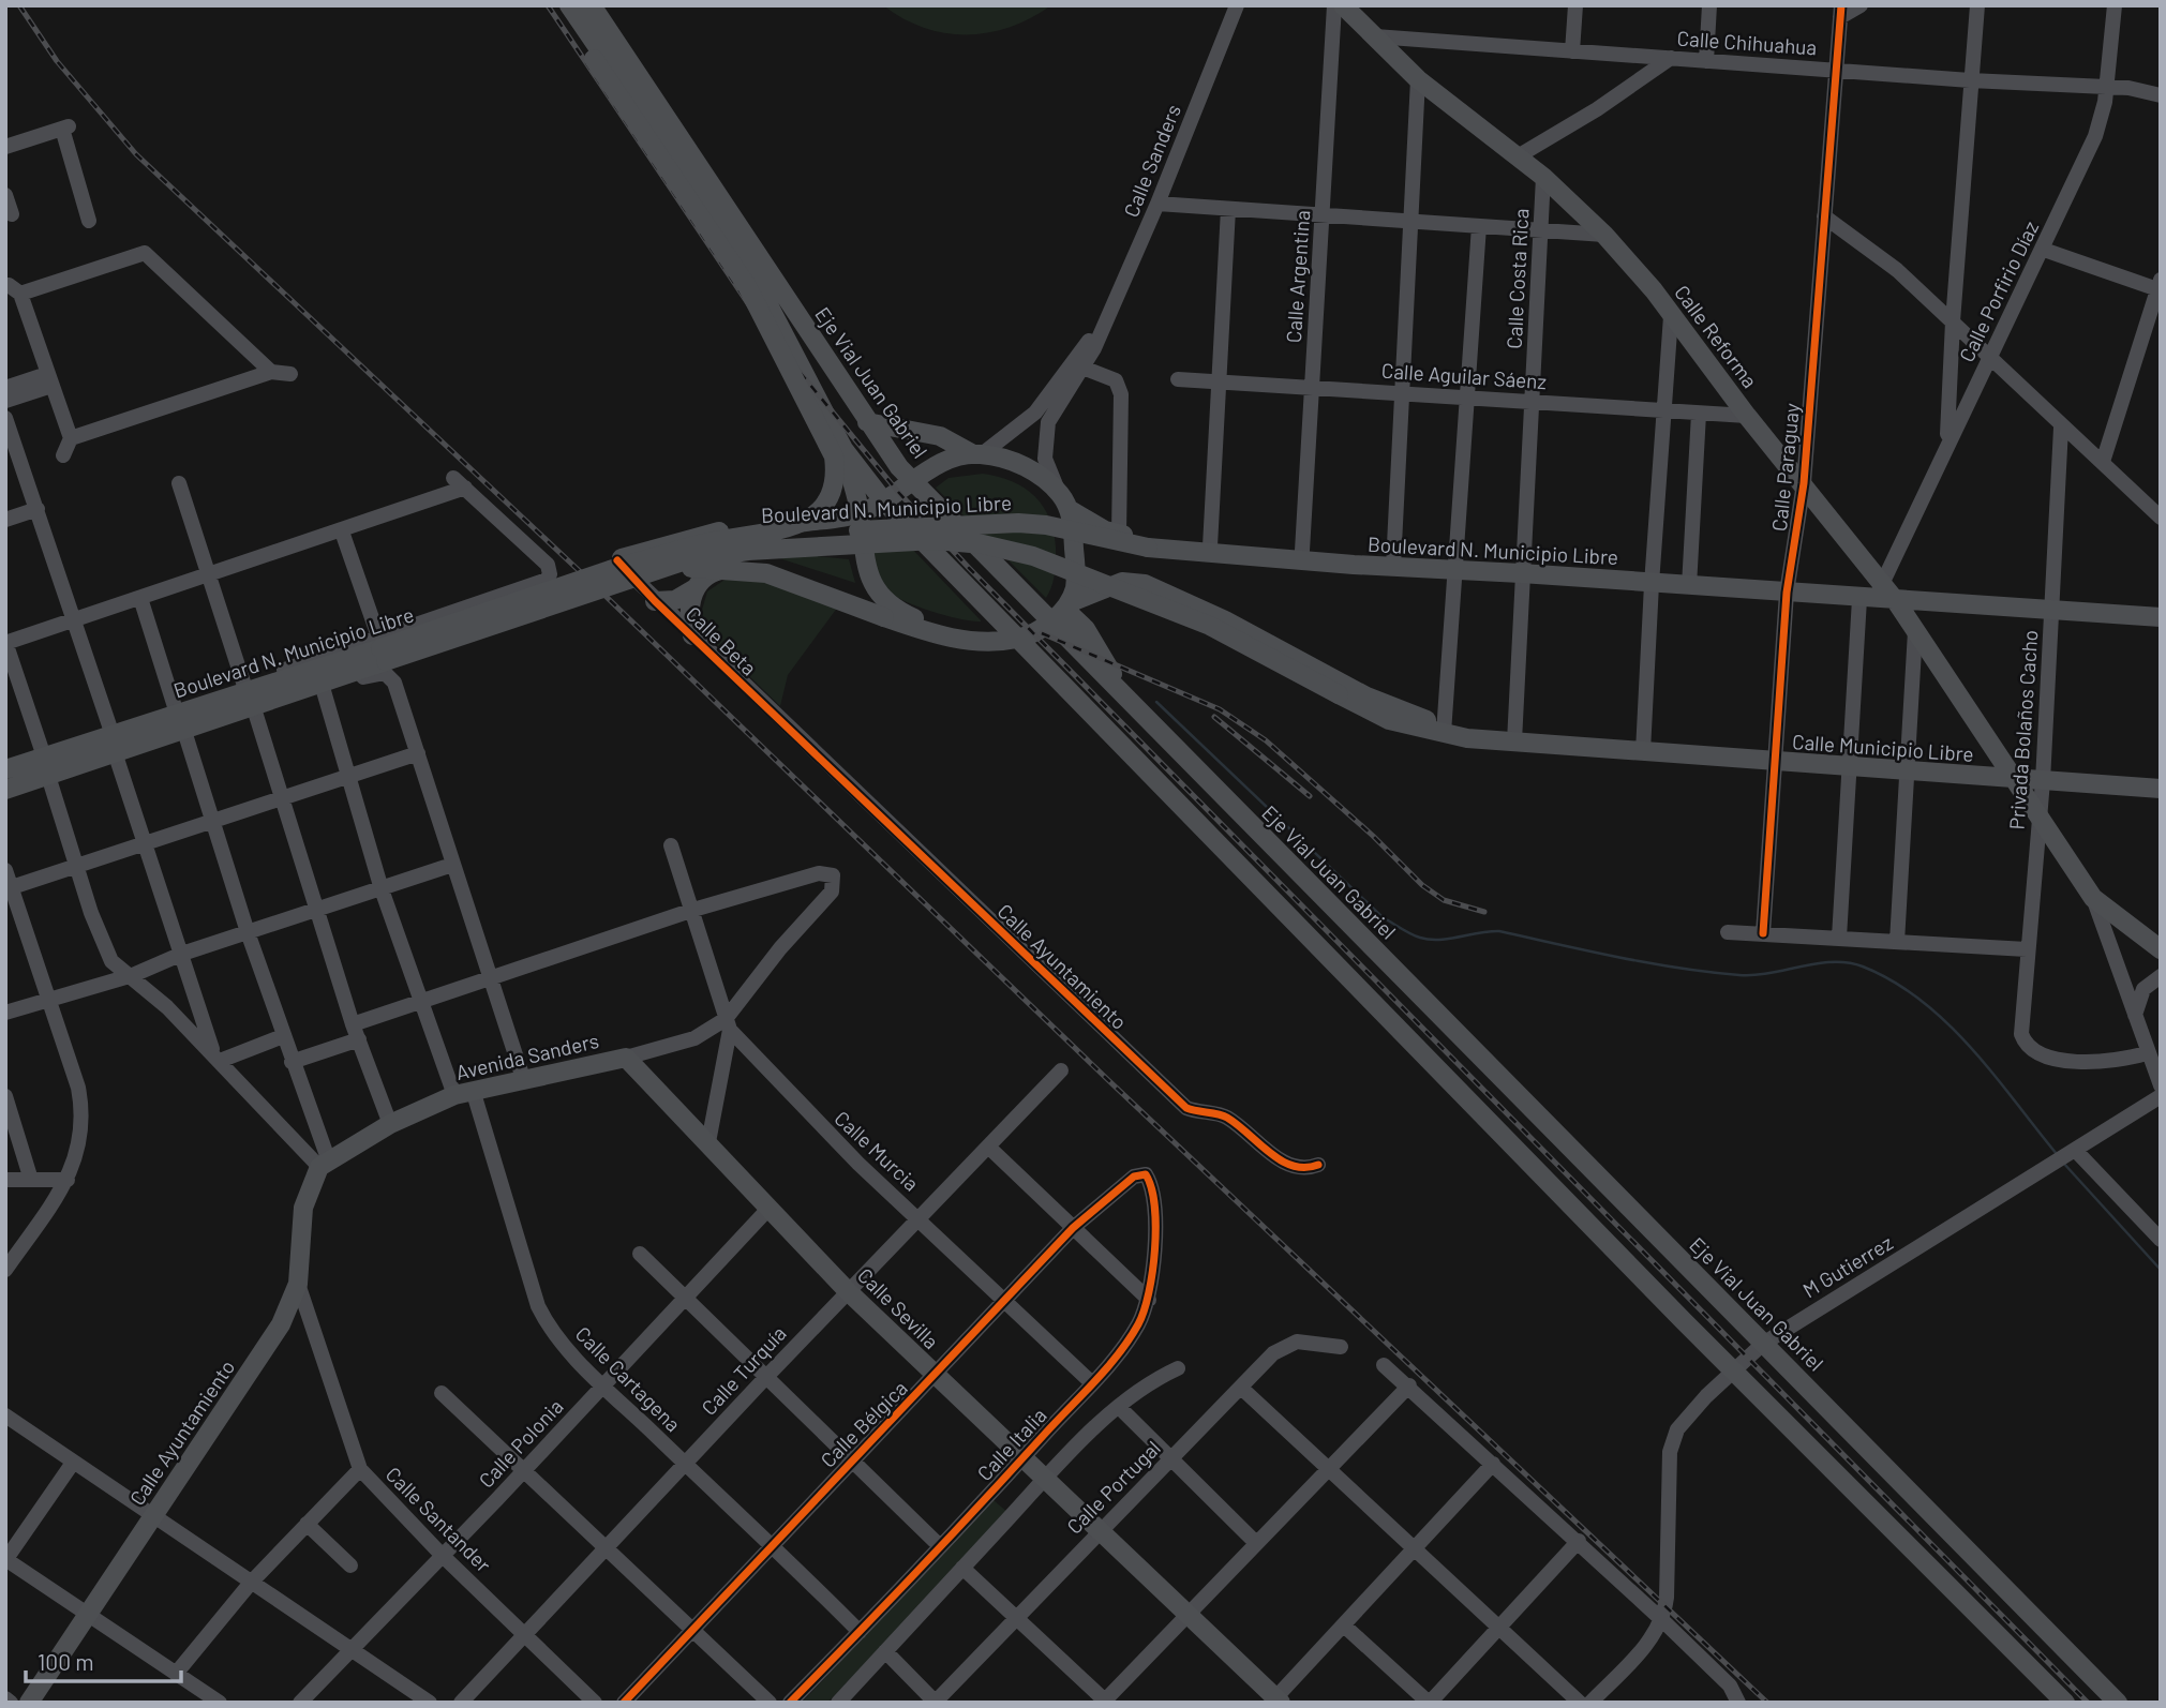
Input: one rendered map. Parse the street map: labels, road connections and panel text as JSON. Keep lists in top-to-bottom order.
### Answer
{
  "streets": {
    "main road": [
      "Calle Reforma",
      "Eje Vial Juan Gabriel",
      "Boulevard N. Municipio Libre",
      "Calle Municipio Libre",
      "Calle Ayuntamiento",
      "Avenida Sanders",
      "Calle Sevilla"
    ],
    "street": [
      "Calle Chihuahua",
      "Calle Sanders",
      "Calle Argentina",
      "Calle Costa Rica",
      "Calle Porfirio Díaz",
      "Calle Aguilar Sáenz",
      "Calle Paraguay",
      "Calle Beta",
      "Privada Bolaños Cacho",
      "Calle Murcia",
      "M Gutierrez",
      "Calle Turquía",
      "Calle Cartagena",
      "Calle Bélgica",
      "Calle Polonia",
      "Calle Italia",
      "Calle Portugal",
      "Calle Santander"
    ]
  },
  "crossings": [
    ["Calle Chihuahua", "Calle Porfirio Díaz"],
    ["Calle Chihuahua", "Calle Reforma"],
    ["Calle Chihuahua", "Calle Paraguay"],
    ["Calle Argentina", "Calle Aguilar Sáenz"],
    ["Calle Costa Rica", "Calle Reforma"],
    ["Calle Costa Rica", "Calle Aguilar Sáenz"],
    ["Calle Costa Rica", "Boulevard N. Municipio Libre"],
    ["Calle Costa Rica", "Calle Municipio Libre"],
    ["Calle Porfirio Díaz", "Calle Reforma"],
    ["Calle Reforma", "Calle Aguilar Sáenz"],
    ["Calle Reforma", "Calle Paraguay"],
    ["Calle Reforma", "Boulevard N. Municipio Libre"],
    ["Calle Reforma", "Privada Bolaños Cacho"],
    ["Calle Reforma", "Calle Municipio Libre"],
    ["Eje Vial Juan Gabriel", "M Gutierrez"],
    ["Calle Paraguay", "Boulevard N. Municipio Libre"],
    ["Calle Paraguay", "Calle Municipio Libre"],
    ["Boulevard N. Municipio Libre", "Privada Bolaños Cacho"],
    ["Boulevard N. Municipio Libre", "Calle Municipio Libre"],
    ["Calle Beta", "Calle Ayuntamiento"],
    ["Privada Bolaños Cacho", "Calle Municipio Libre"],
    ["Calle Ayuntamiento", "Avenida Sanders"],
    ["Calle Ayuntamiento", "Calle Santander"],
    ["Avenida Sanders", "Calle Sevilla"],
    ["Avenida Sanders", "Calle Cartagena"],
    ["Calle Murcia", "Calle Turquía"],
    ["Calle Murcia", "Calle Bélgica"],
    ["Calle Murcia", "Calle Italia"],
    ["Calle Sevilla", "Calle Turquía"],
    ["Calle Sevilla", "Calle Bélgica"],
    ["Calle Sevilla", "Calle Polonia"],
    ["Calle Sevilla", "Calle Italia"],
    ["Calle Sevilla", "Calle Portugal"],
    ["Calle Turquía", "Calle Cartagena"],
    ["Calle Turquía", "Calle Santander"],
    ["Calle Cartagena", "Calle Bélgica"],
    ["Calle Cartagena", "Calle Polonia"],
    ["Calle Cartagena", "Calle Italia"],
    ["Calle Bélgica", "Calle Italia"],
    ["Calle Polonia", "Calle Santander"]
  ],
  "scale_bar": "100 m"
}
